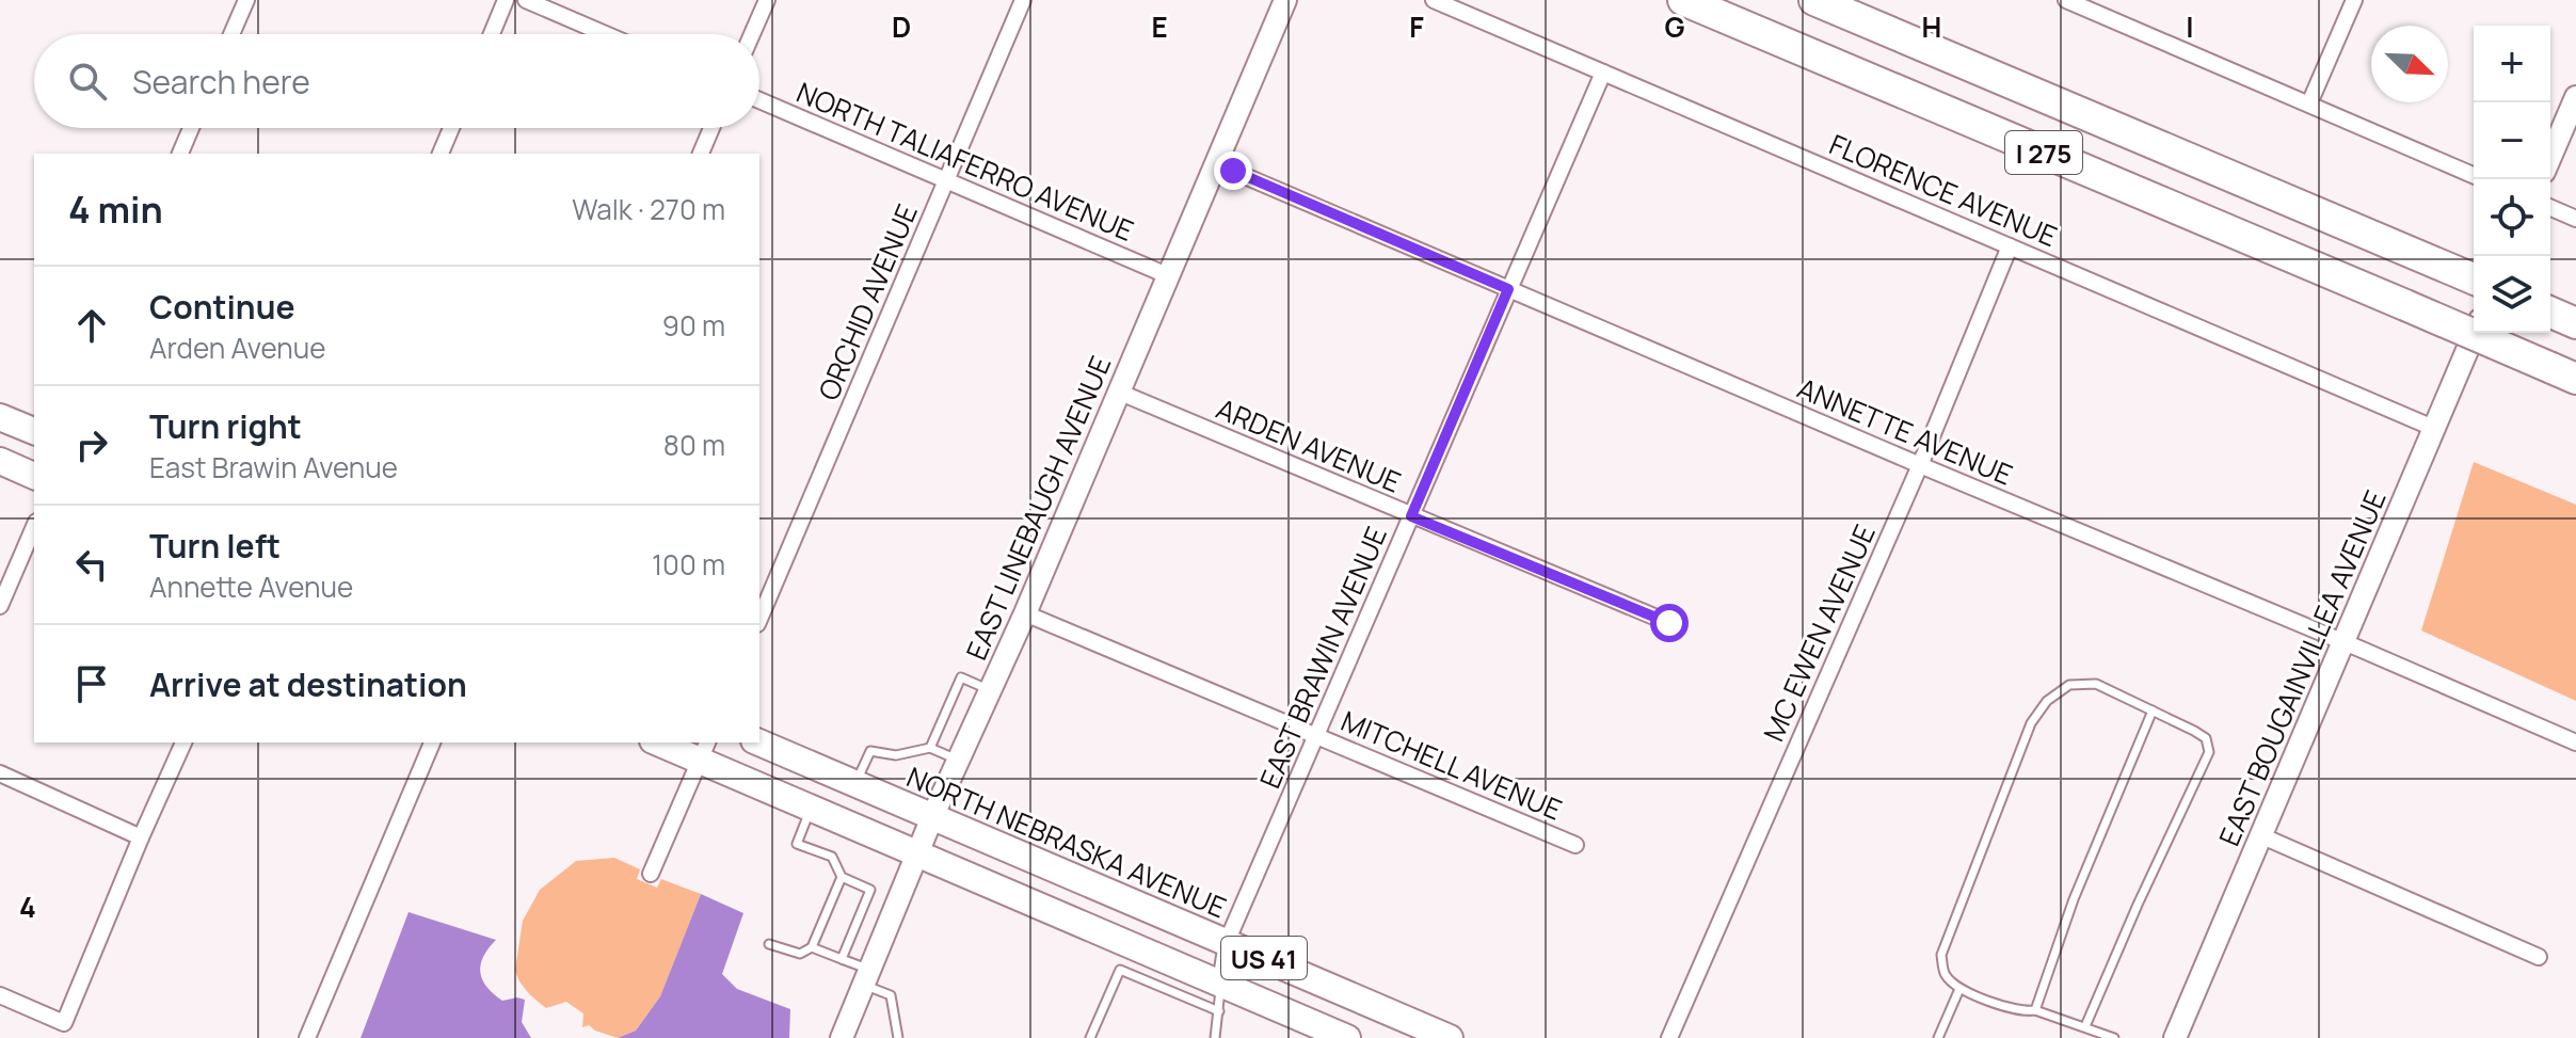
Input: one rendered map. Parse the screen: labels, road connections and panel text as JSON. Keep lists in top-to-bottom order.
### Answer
{
  "streets": {
    "highway": ["I 275"],
    "main road": ["NORTH NEBRASKA AVENUE", "US 41"],
    "street": [
      "NORTH TALIAFERRO AVENUE",
      "FLORENCE AVENUE",
      "ORCHID AVENUE",
      "ANNETTE AVENUE",
      "ARDEN AVENUE",
      "EAST LINEBAUGH AVENUE",
      "MC EWEN AVENUE",
      "EAST BRAWIN AVENUE",
      "EAST BOUGAINVILLEA AVENUE",
      "MITCHELL AVENUE"
    ]
  },
  "crossings": [
    ["NORTH TALIAFERRO AVENUE", "ORCHID AVENUE"],
    ["NORTH TALIAFERRO AVENUE", "EAST LINEBAUGH AVENUE"],
    ["FLORENCE AVENUE", "MC EWEN AVENUE"],
    ["FLORENCE AVENUE", "EAST BRAWIN AVENUE"],
    ["FLORENCE AVENUE", "EAST BOUGAINVILLEA AVENUE"],
    ["ANNETTE AVENUE", "EAST LINEBAUGH AVENUE"],
    ["ANNETTE AVENUE", "MC EWEN AVENUE"],
    ["ANNETTE AVENUE", "EAST BRAWIN AVENUE"],
    ["ANNETTE AVENUE", "EAST BOUGAINVILLEA AVENUE"],
    ["ARDEN AVENUE", "EAST LINEBAUGH AVENUE"],
    ["ARDEN AVENUE", "EAST BRAWIN AVENUE"],
    ["EAST LINEBAUGH AVENUE", "MITCHELL AVENUE"],
    ["EAST LINEBAUGH AVENUE", "NORTH NEBRASKA AVENUE"],
    ["EAST LINEBAUGH AVENUE", "US 41"],
    ["EAST BRAWIN AVENUE", "MITCHELL AVENUE"],
    ["EAST BRAWIN AVENUE", "NORTH NEBRASKA AVENUE"],
    ["EAST BRAWIN AVENUE", "US 41"]
  ],
  "north": "bottom right",
  "page": {
    "map_buttons": ["+", "−"],
    "search": "Search here",
    "heading": ["4 min", "Walk · 270 m"],
    "list": [
      ["Continue", "Arden Avenue", "90 m"],
      ["Turn right", "East Brawin Avenue", "80 m"],
      ["Turn left", "Annette Avenue", "100 m"],
      "Arrive at destination"
    ]
  },
  "grid": {
    "columns": [
      "D",
      "E",
      "F",
      "G",
      "H",
      "I"
    ],
    "rows": ["4"]
  }
}
